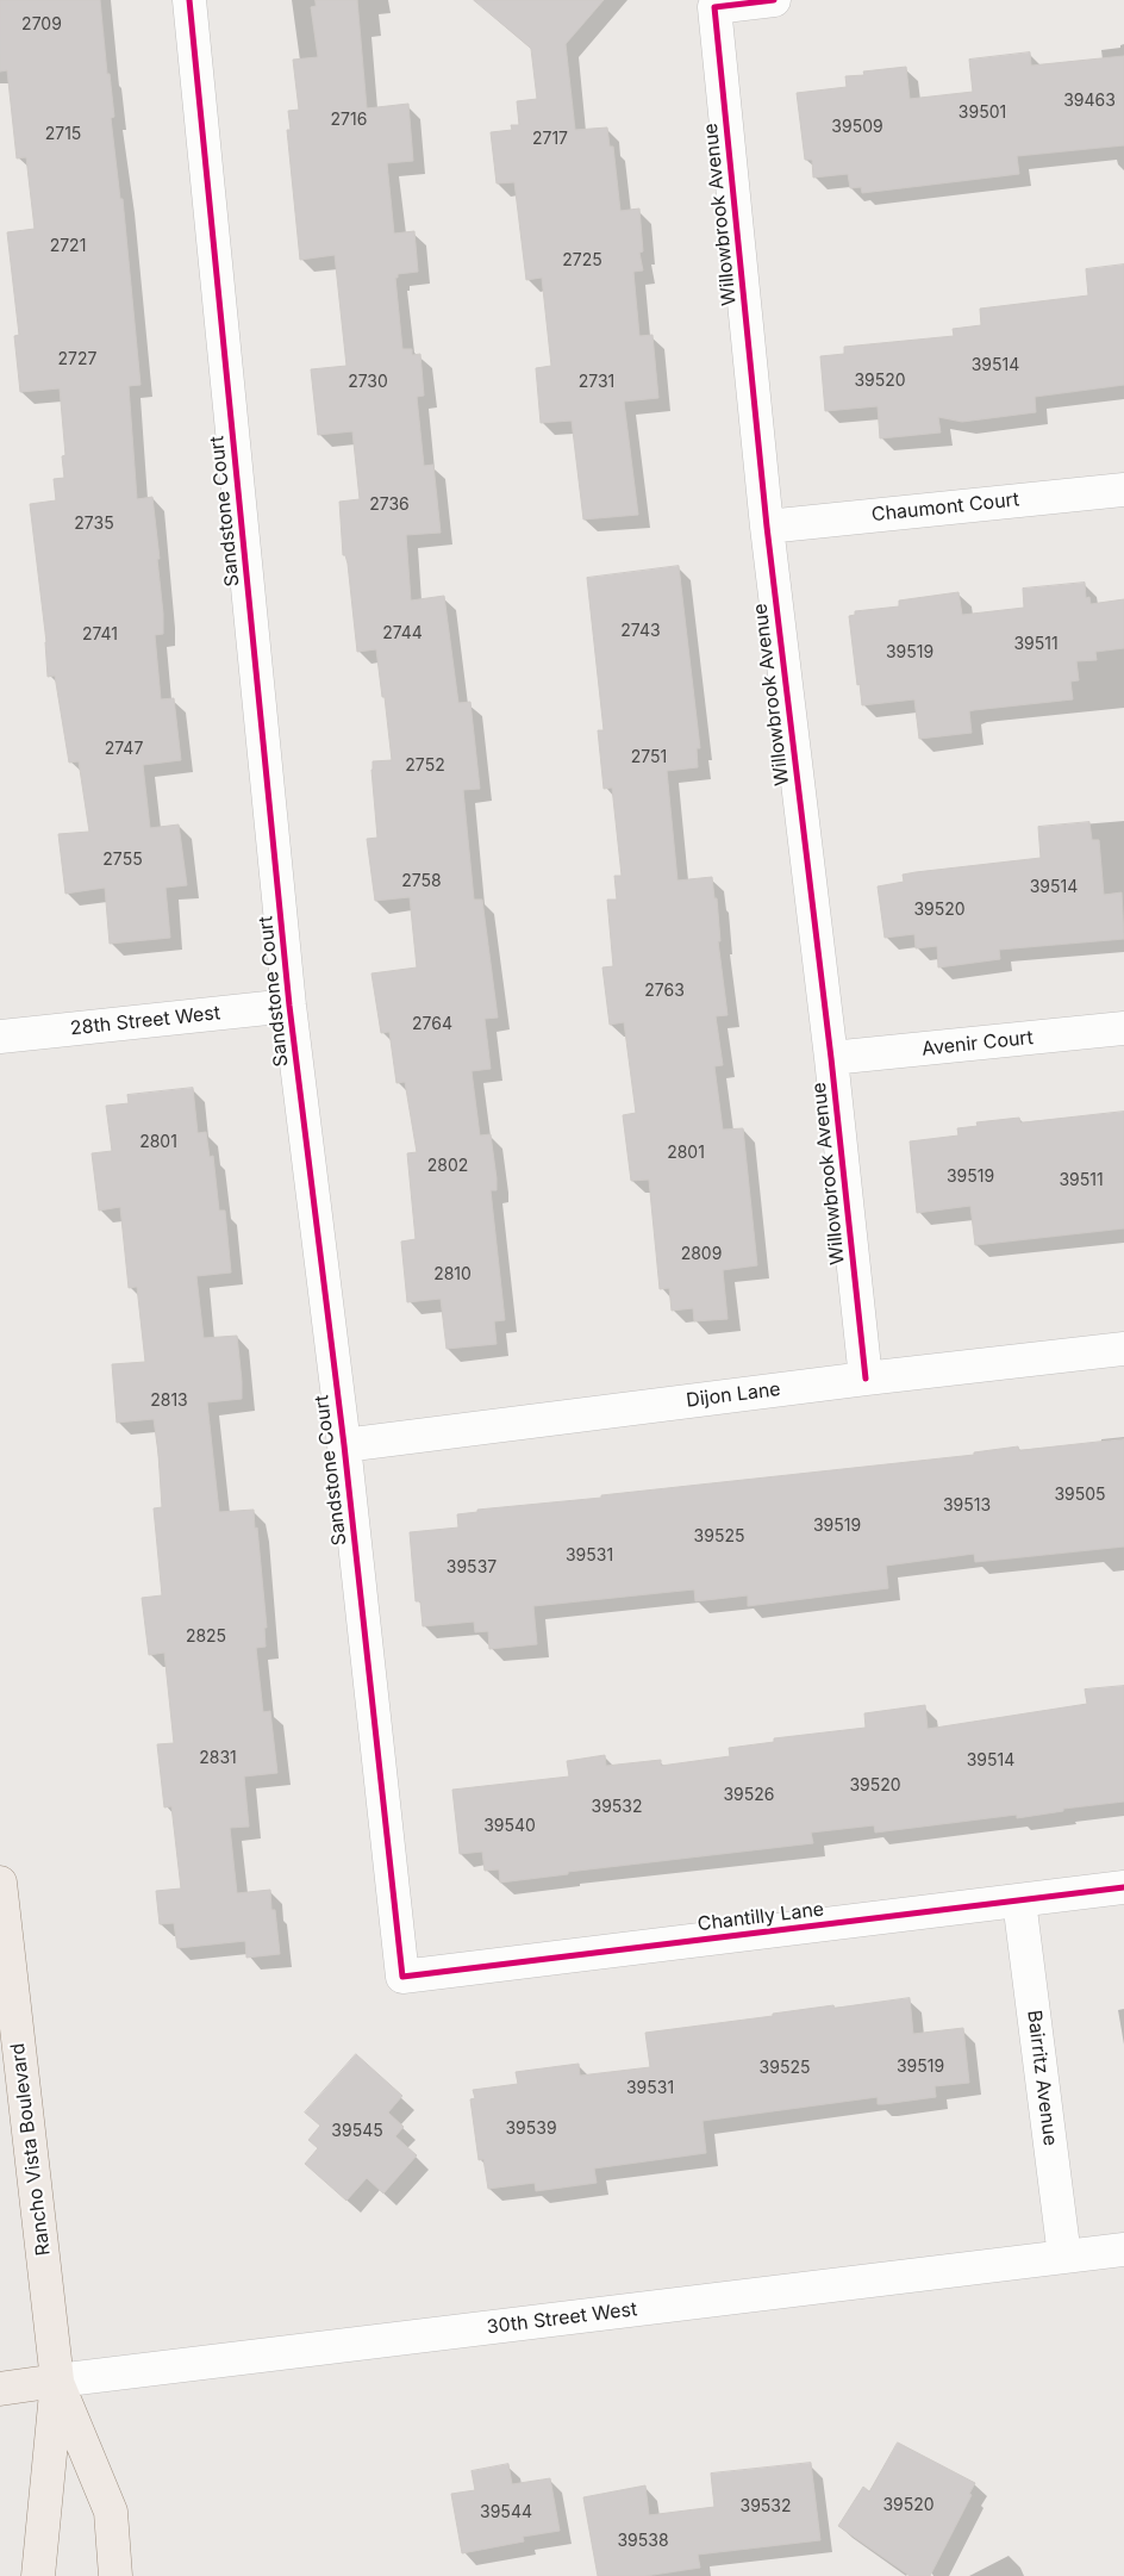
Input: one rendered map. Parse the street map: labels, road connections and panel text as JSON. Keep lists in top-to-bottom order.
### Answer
{
  "streets": {
    "main road": ["Rancho Vista Boulevard", "30th Street West"],
    "street": [
      "Willowbrook Avenue",
      "Chaumont Court",
      "Sandstone Court",
      "28th Street West",
      "Avenir Court",
      "Dijon Lane",
      "Chantilly Lane",
      "Bairritz Avenue"
    ]
  },
  "crossings": [
    ["Willowbrook Avenue", "Chaumont Court"],
    ["Willowbrook Avenue", "Avenir Court"],
    ["Willowbrook Avenue", "Dijon Lane"],
    ["Sandstone Court", "28th Street West"],
    ["Sandstone Court", "Dijon Lane"],
    ["Sandstone Court", "Chantilly Lane"],
    ["Chantilly Lane", "Bairritz Avenue"],
    ["Bairritz Avenue", "30th Street West"],
    ["Rancho Vista Boulevard", "30th Street West"]
  ],
  "house_numbers": [
    "2709",
    "39463",
    "39501",
    "2716",
    "39509",
    "2715",
    "2717",
    "2721",
    "2725",
    "2727",
    "39514",
    "39520",
    "2730",
    "2731",
    "2736",
    "2735",
    "2743",
    "2744",
    "2741",
    "39511",
    "39519",
    "2747",
    "2751",
    "2752",
    "2755",
    "2758",
    "39514",
    "39520",
    "2763",
    "2764",
    "2801",
    "2801",
    "2802",
    "39519",
    "39511",
    "2809",
    "2810",
    "2813",
    "39505",
    "39513",
    "39519",
    "39525",
    "39531",
    "39537",
    "2825",
    "2831",
    "39514",
    "39520",
    "39526",
    "39532",
    "39540",
    "39519",
    "39525",
    "39531",
    "39539",
    "39545",
    "39520",
    "39532",
    "39544",
    "39538"
  ]
}
